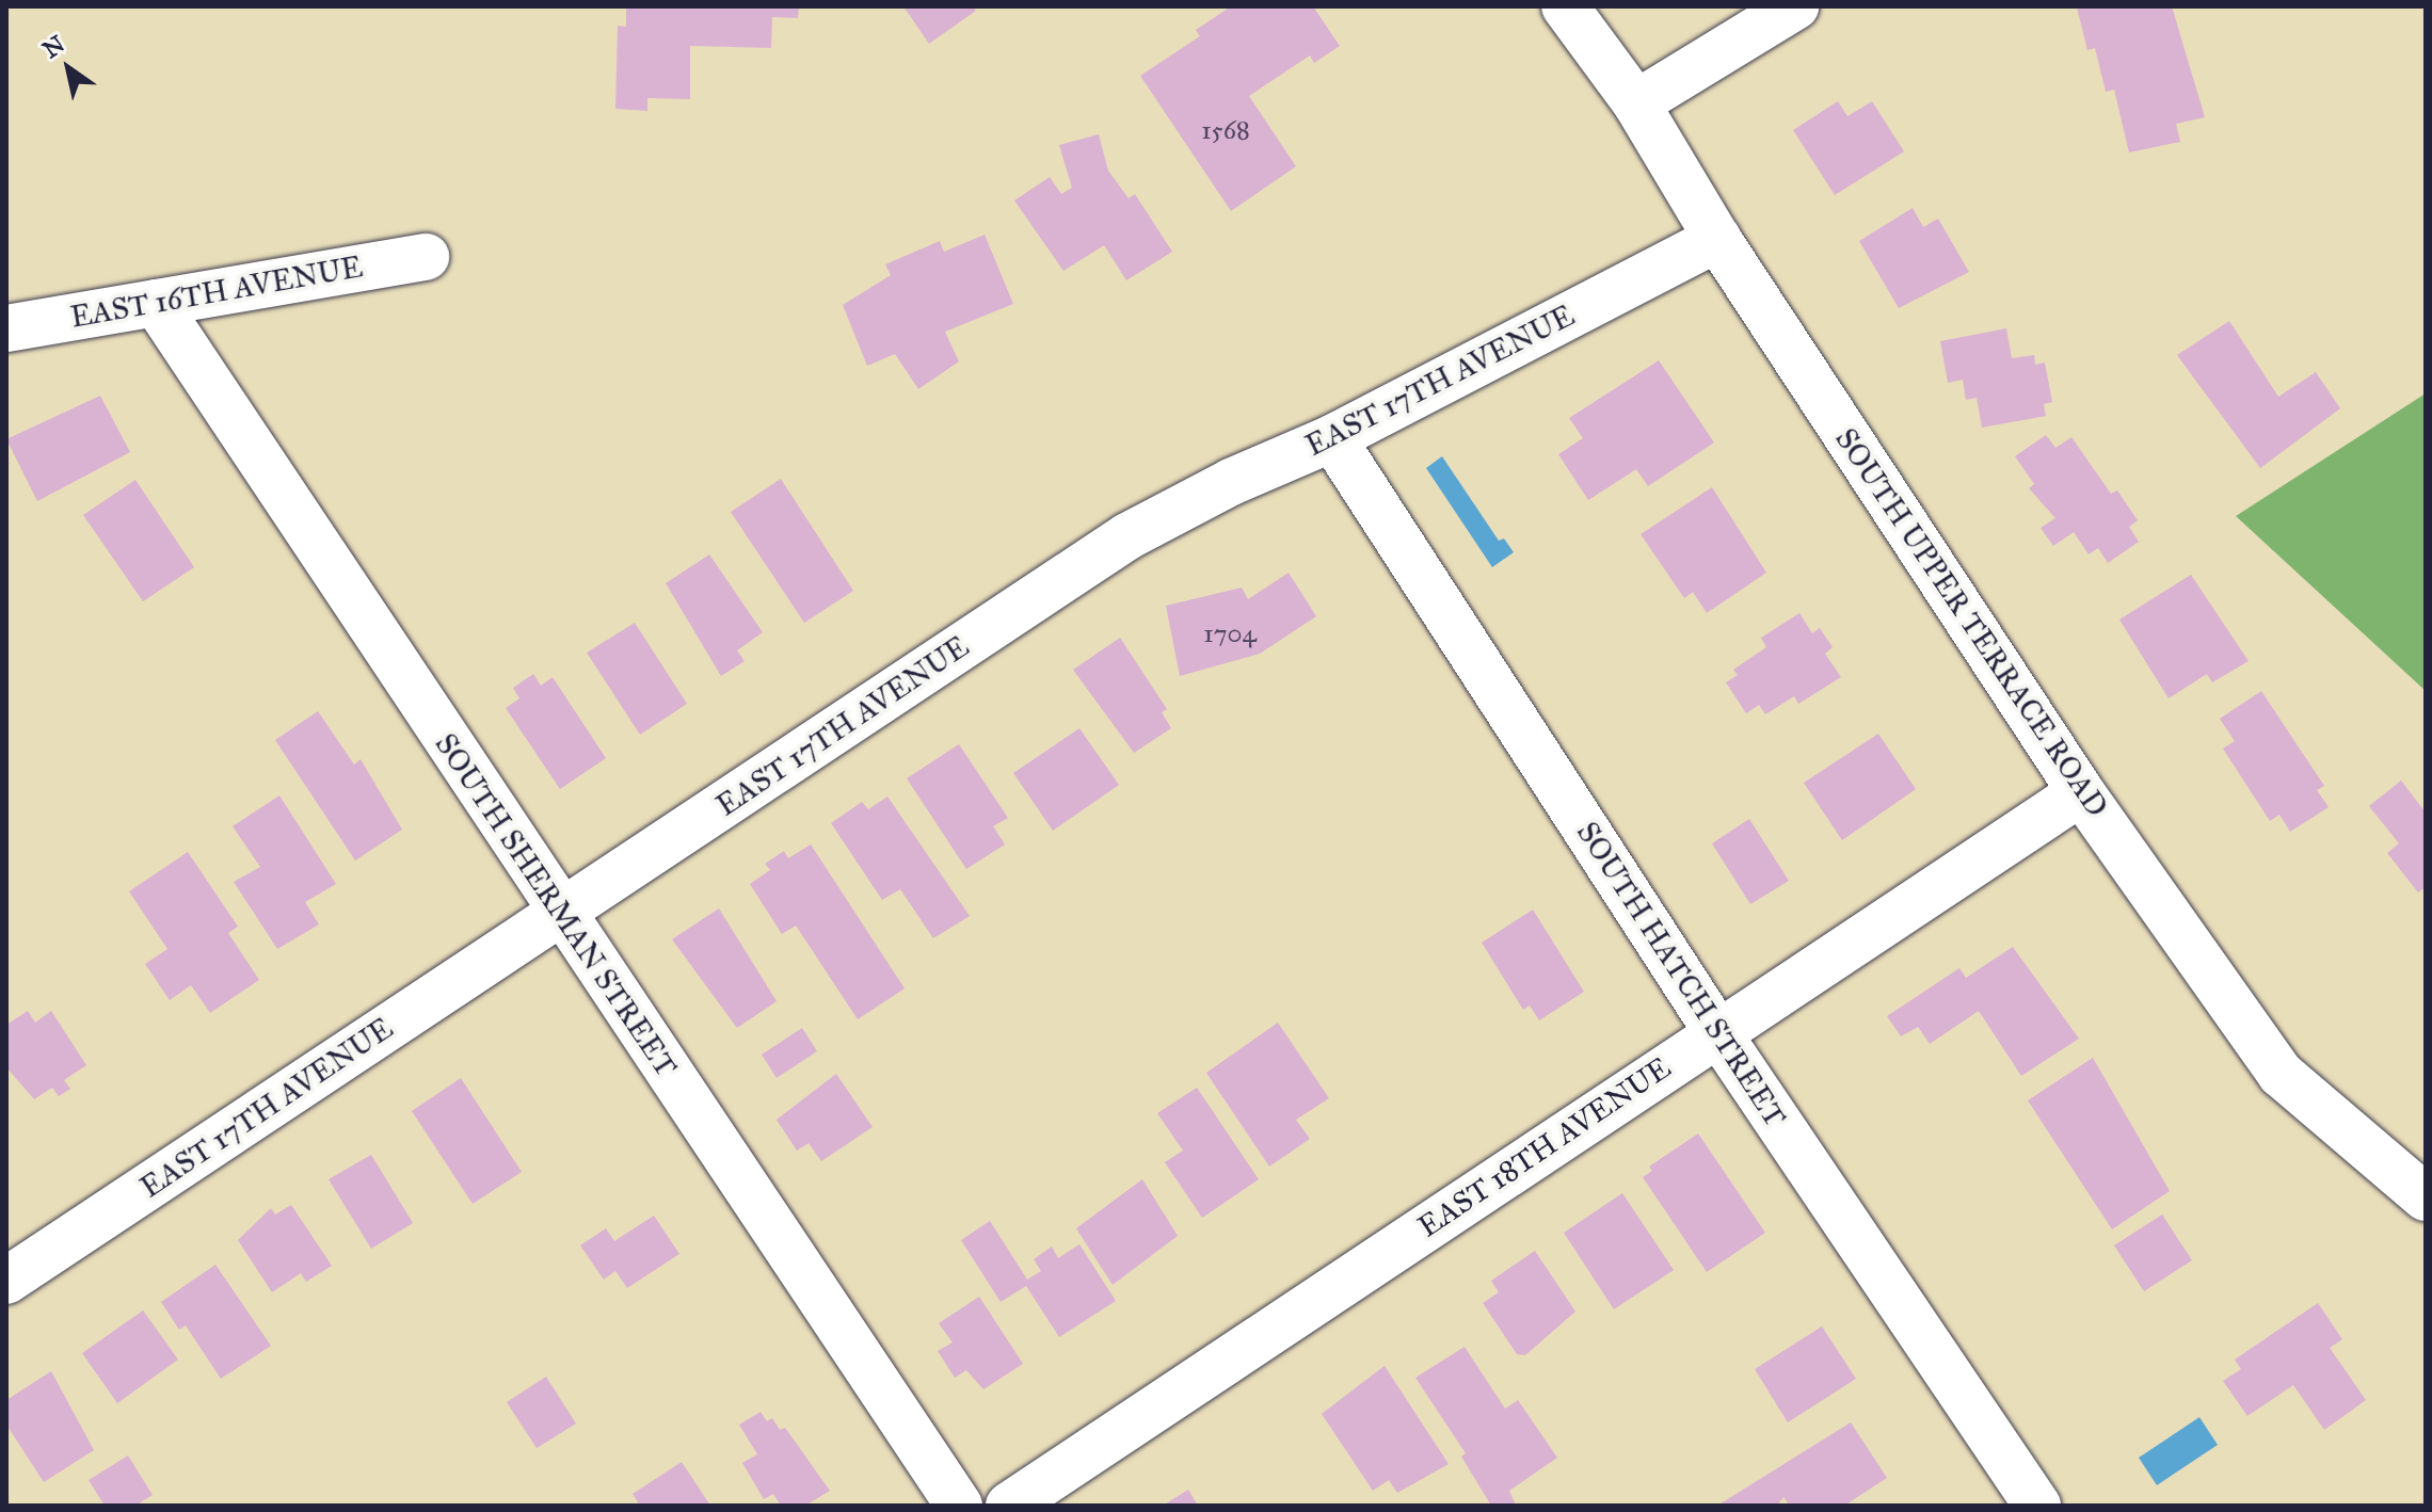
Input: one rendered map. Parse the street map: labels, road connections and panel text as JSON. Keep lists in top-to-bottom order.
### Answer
{
  "streets": {
    "street": [
      "EAST 16TH AVENUE",
      "EAST 17TH AVENUE",
      "SOUTH UPPER TERRACE ROAD",
      "SOUTH SHERMAN STREET",
      "SOUTH HATCH STREET",
      "EAST 18TH AVENUE"
    ]
  },
  "crossings": [
    ["EAST 16TH AVENUE", "SOUTH SHERMAN STREET"],
    ["EAST 17TH AVENUE", "SOUTH UPPER TERRACE ROAD"],
    ["EAST 17TH AVENUE", "SOUTH SHERMAN STREET"],
    ["EAST 17TH AVENUE", "SOUTH HATCH STREET"],
    ["SOUTH UPPER TERRACE ROAD", "EAST 18TH AVENUE"],
    ["SOUTH HATCH STREET", "EAST 18TH AVENUE"]
  ],
  "house_numbers": ["1568", "1704"],
  "north": "top left"
}
